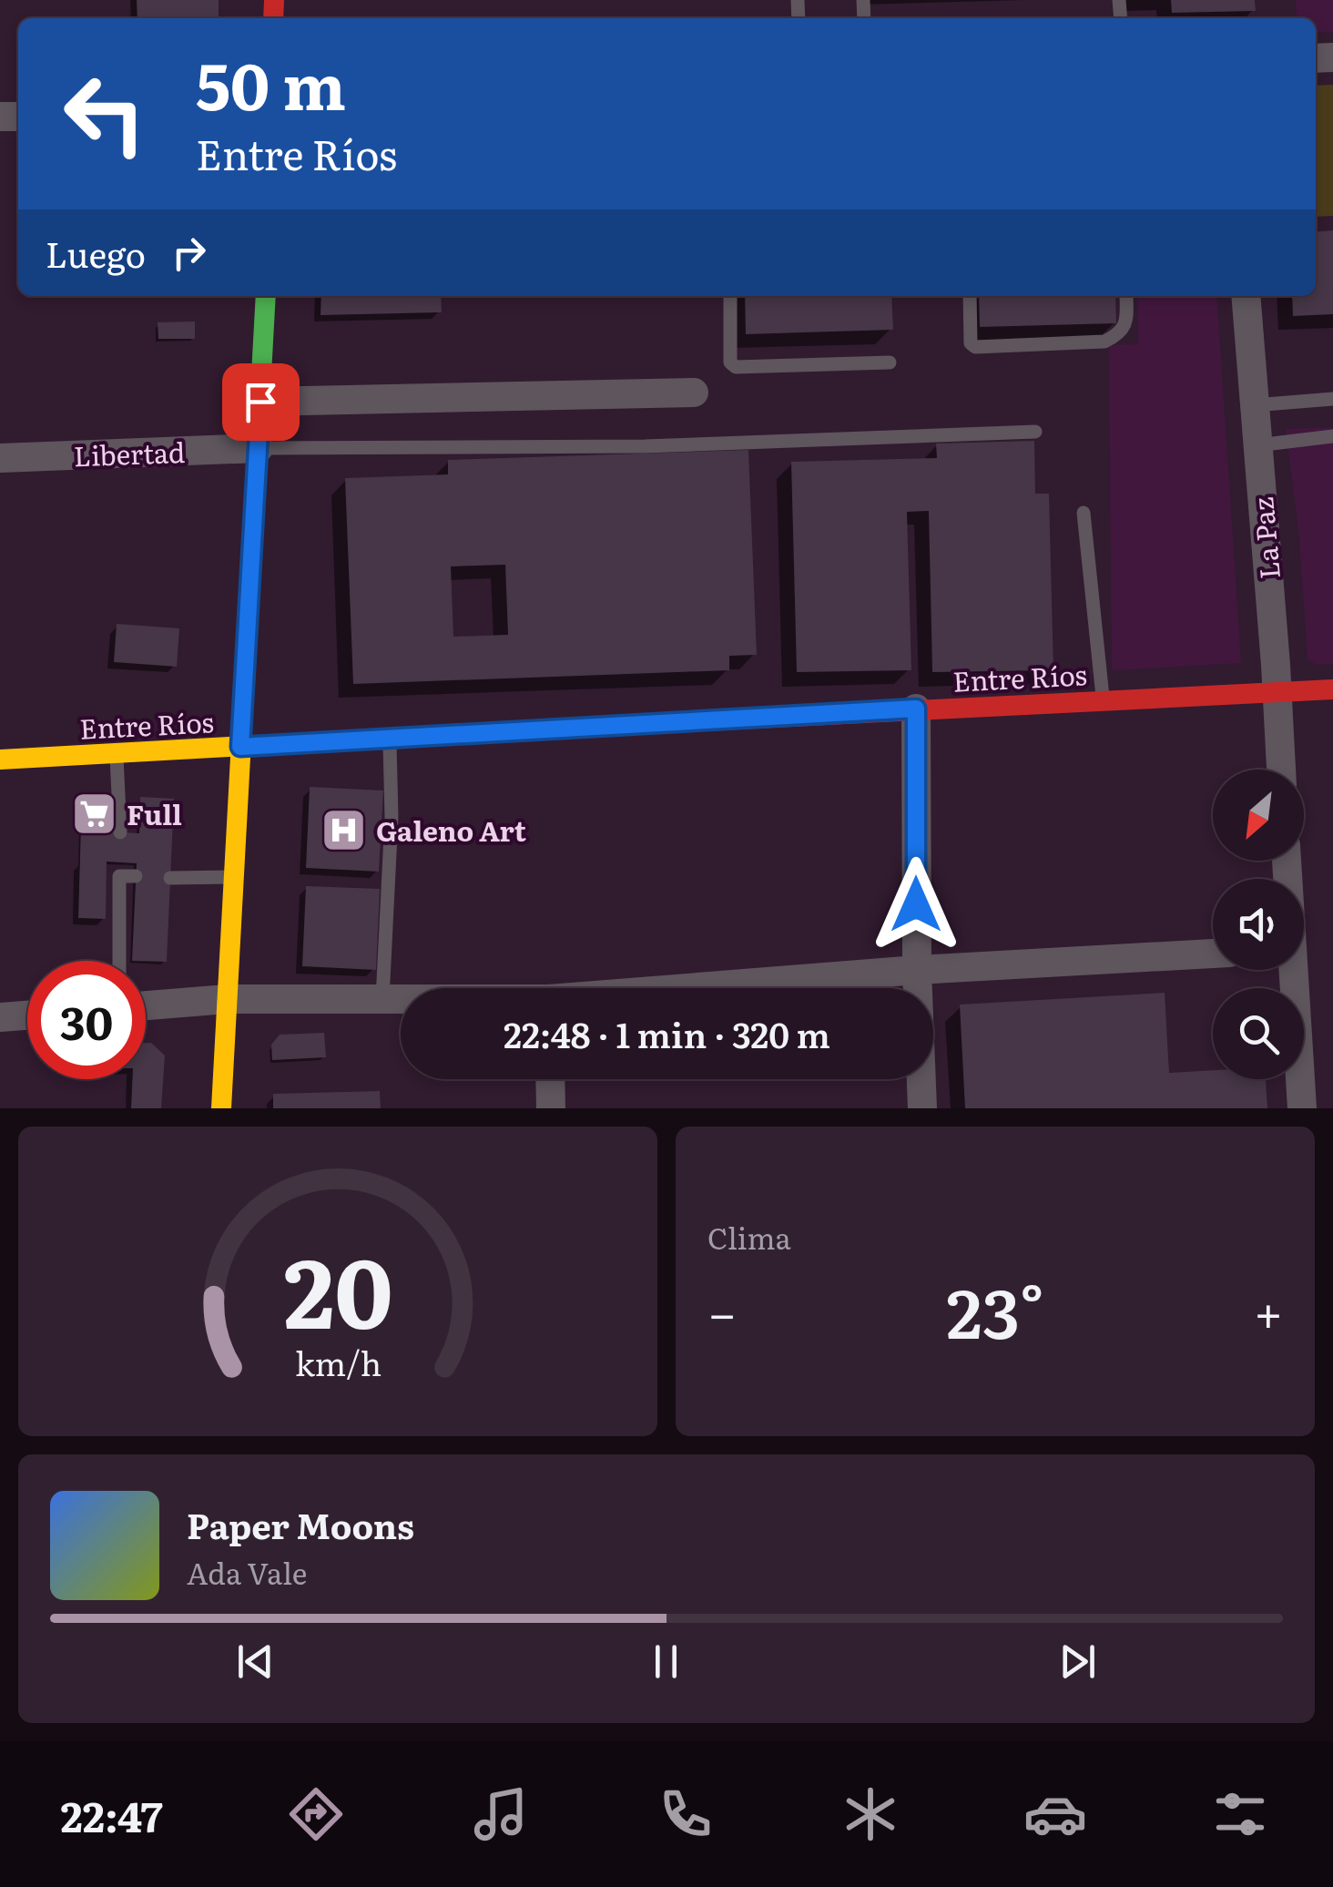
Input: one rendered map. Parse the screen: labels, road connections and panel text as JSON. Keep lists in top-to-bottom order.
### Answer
{
  "streets": {
    "street": ["Libertad", "La Paz", "Entre Ríos"]
  },
  "crossings": [
    ["La Paz", "Entre Ríos"]
  ],
  "places": {
    "supermarket": ["Full"],
    "hospital": ["Galeno Art"]
  },
  "north": "bottom left",
  "page": {
    "turn": ["50 m", "Entre Ríos"],
    "then": "Luego",
    "limit": "30",
    "trip": "22:48 · 1 min · 320 m",
    "tile": "Clima",
    "heat": ["−", "23°", "+"],
    "song": ["Paper Moons", "Ada Vale"],
    "tabs": "22:47",
    "gauge": ["20", "km/h"]
  }
}
